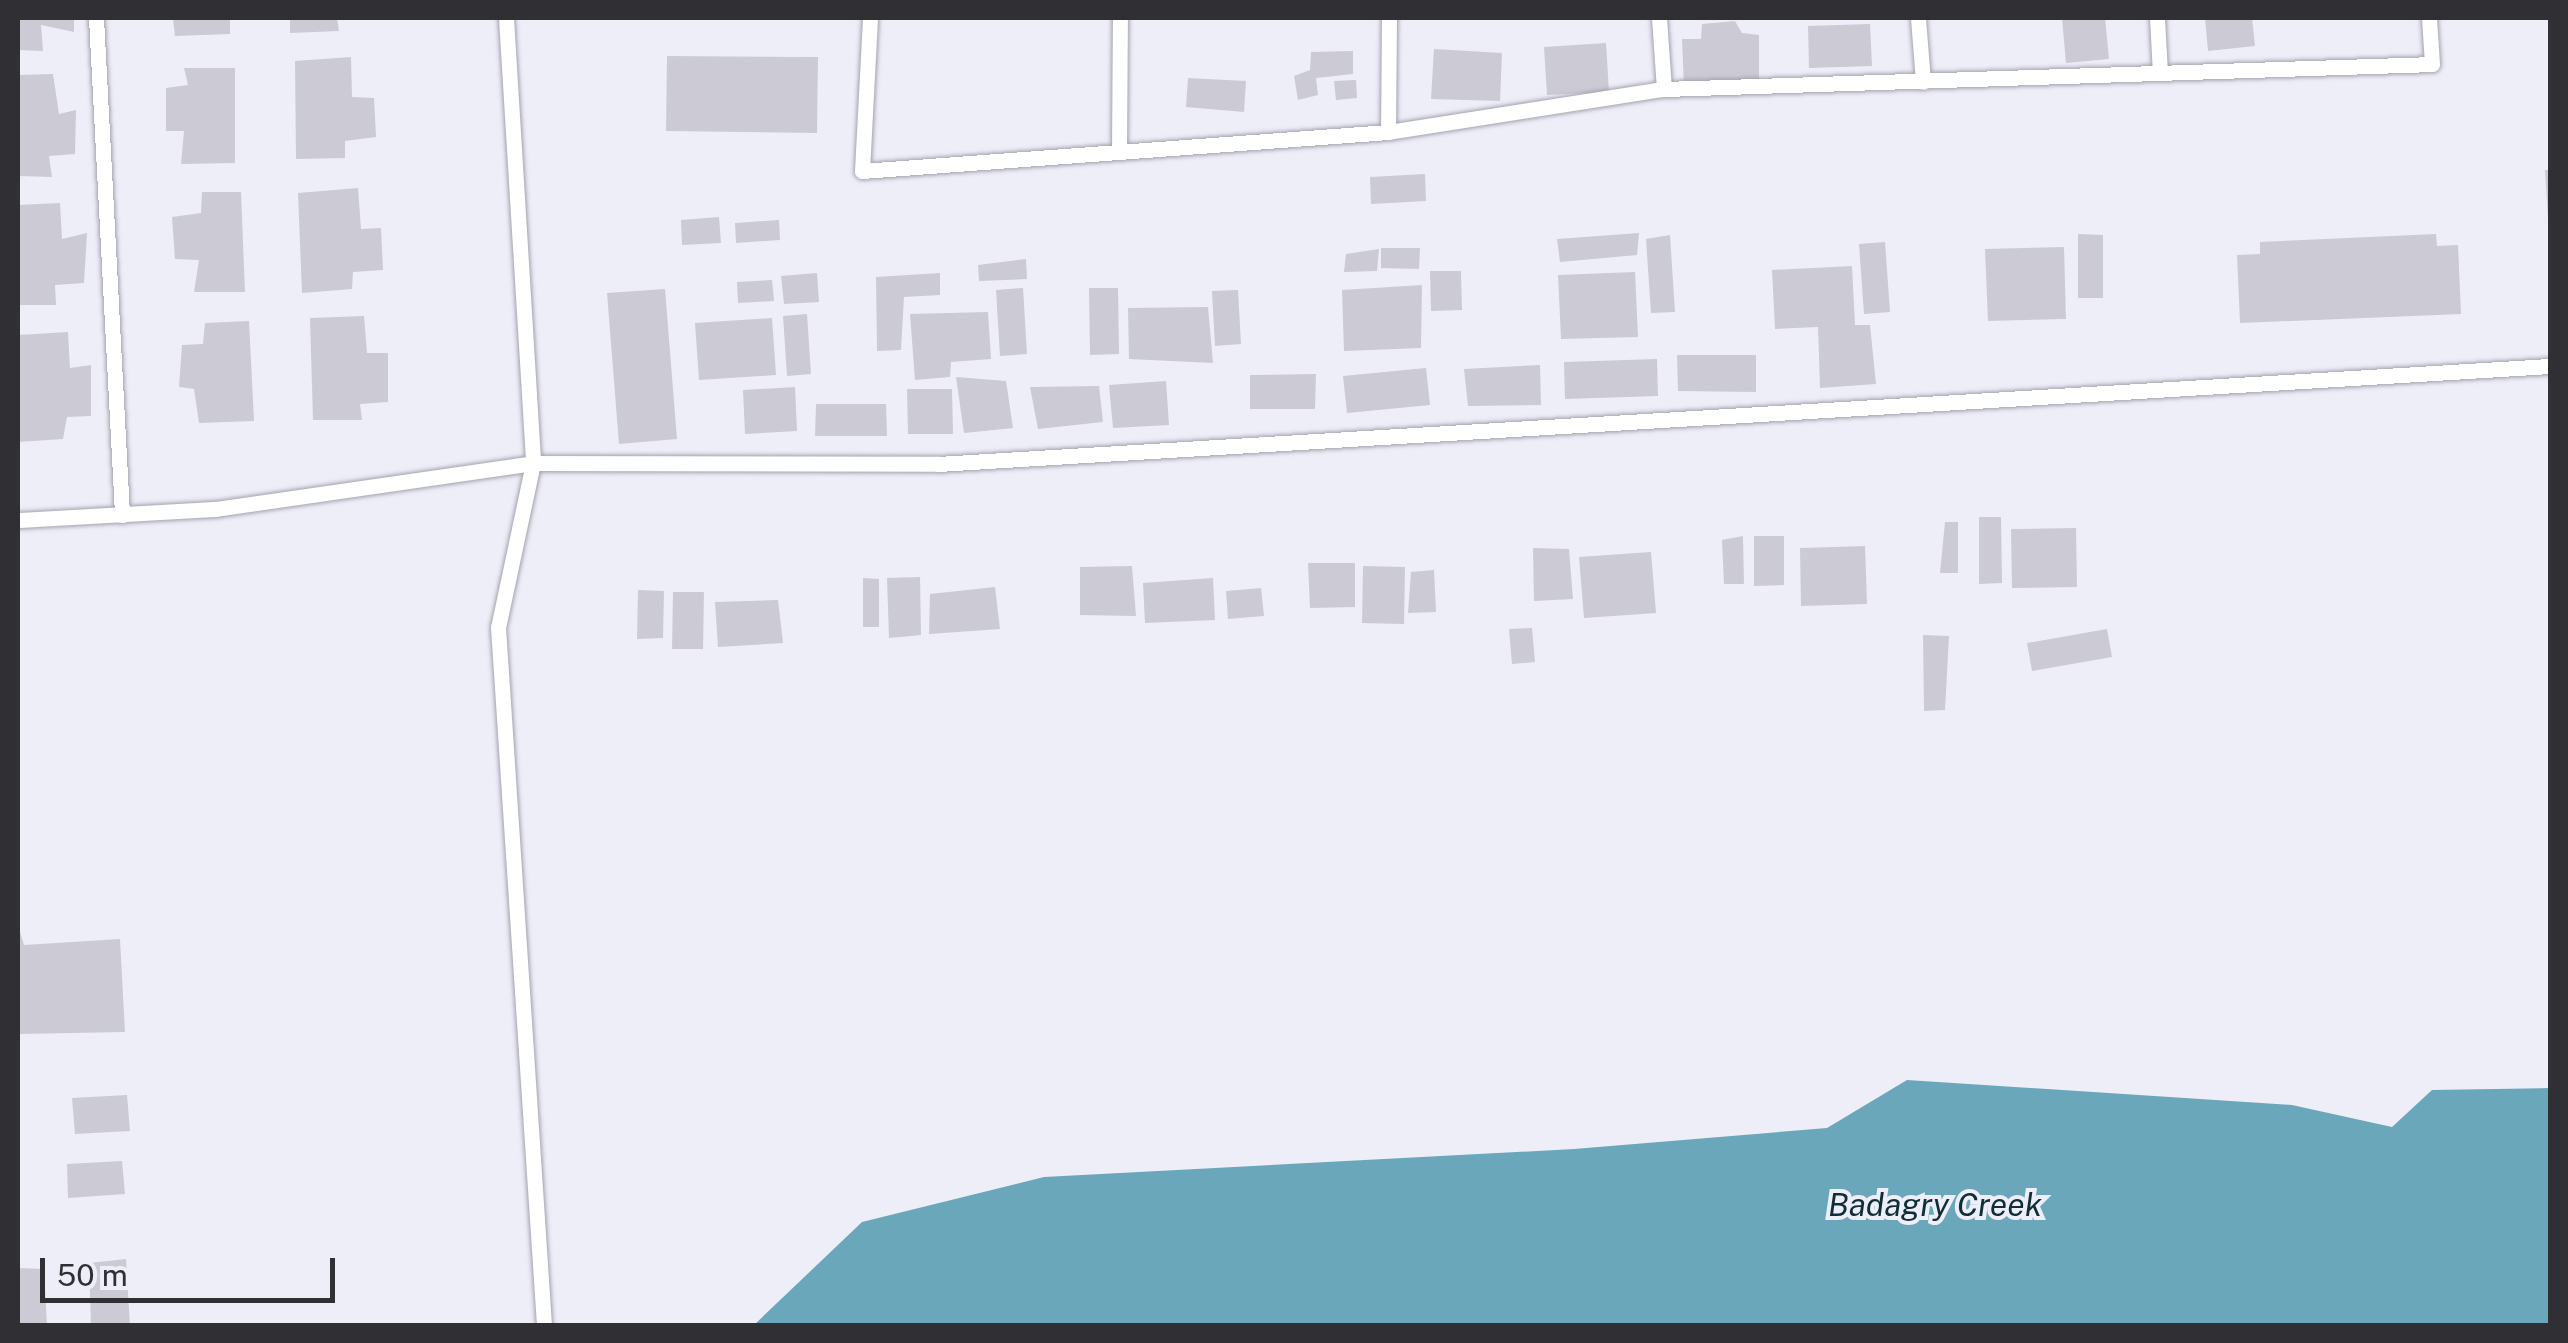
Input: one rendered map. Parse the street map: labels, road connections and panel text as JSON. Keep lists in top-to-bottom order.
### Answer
{
  "water": ["Badagry Creek"],
  "scale_bar": "50 m"
}
